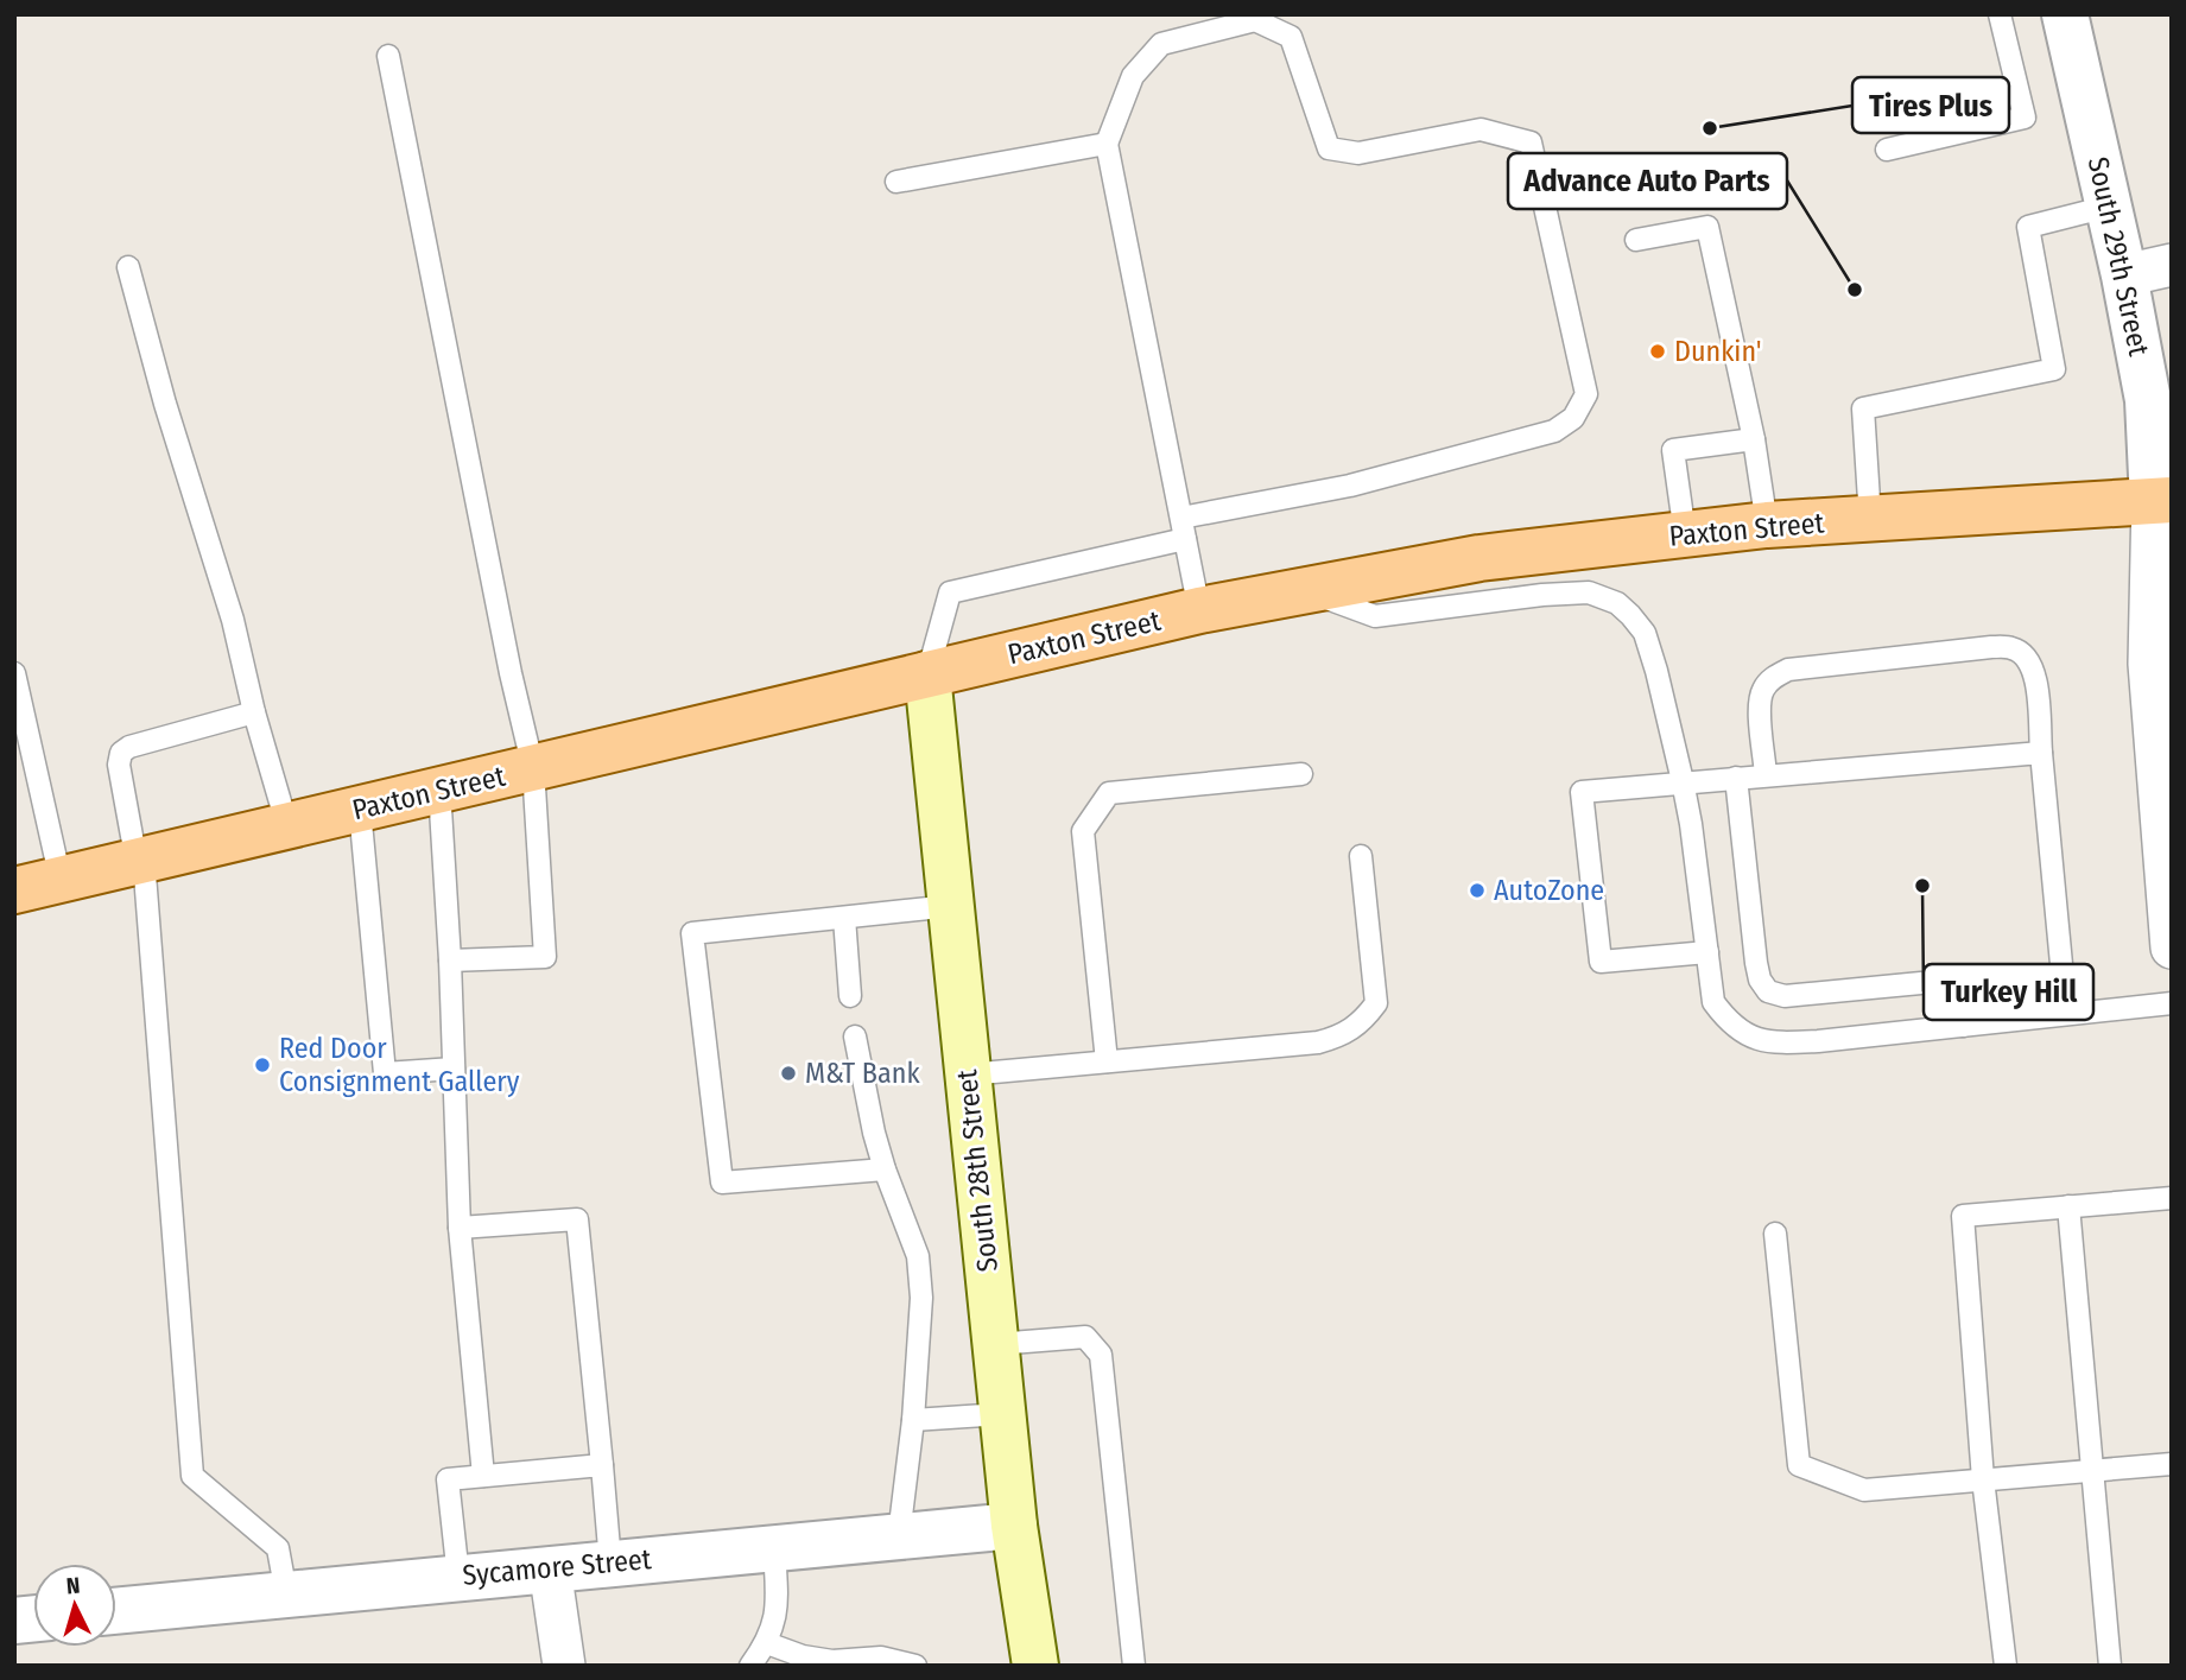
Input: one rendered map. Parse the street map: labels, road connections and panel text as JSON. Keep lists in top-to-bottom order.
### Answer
{
  "streets": {
    "main road": ["Paxton Street", "South 28th Street"],
    "street": ["South 29th Street", "Sycamore Street"]
  },
  "crossings": [
    ["South 29th Street", "Paxton Street"],
    ["Paxton Street", "South 28th Street"],
    ["South 28th Street", "Sycamore Street"]
  ],
  "places": [
    "Tires Plus",
    "Advance Auto Parts",
    "Dunkin'",
    "Turkey Hill",
    "AutoZone",
    "Red Door Consignment Gallery",
    "M&T Bank"
  ],
  "north": "top"
}
